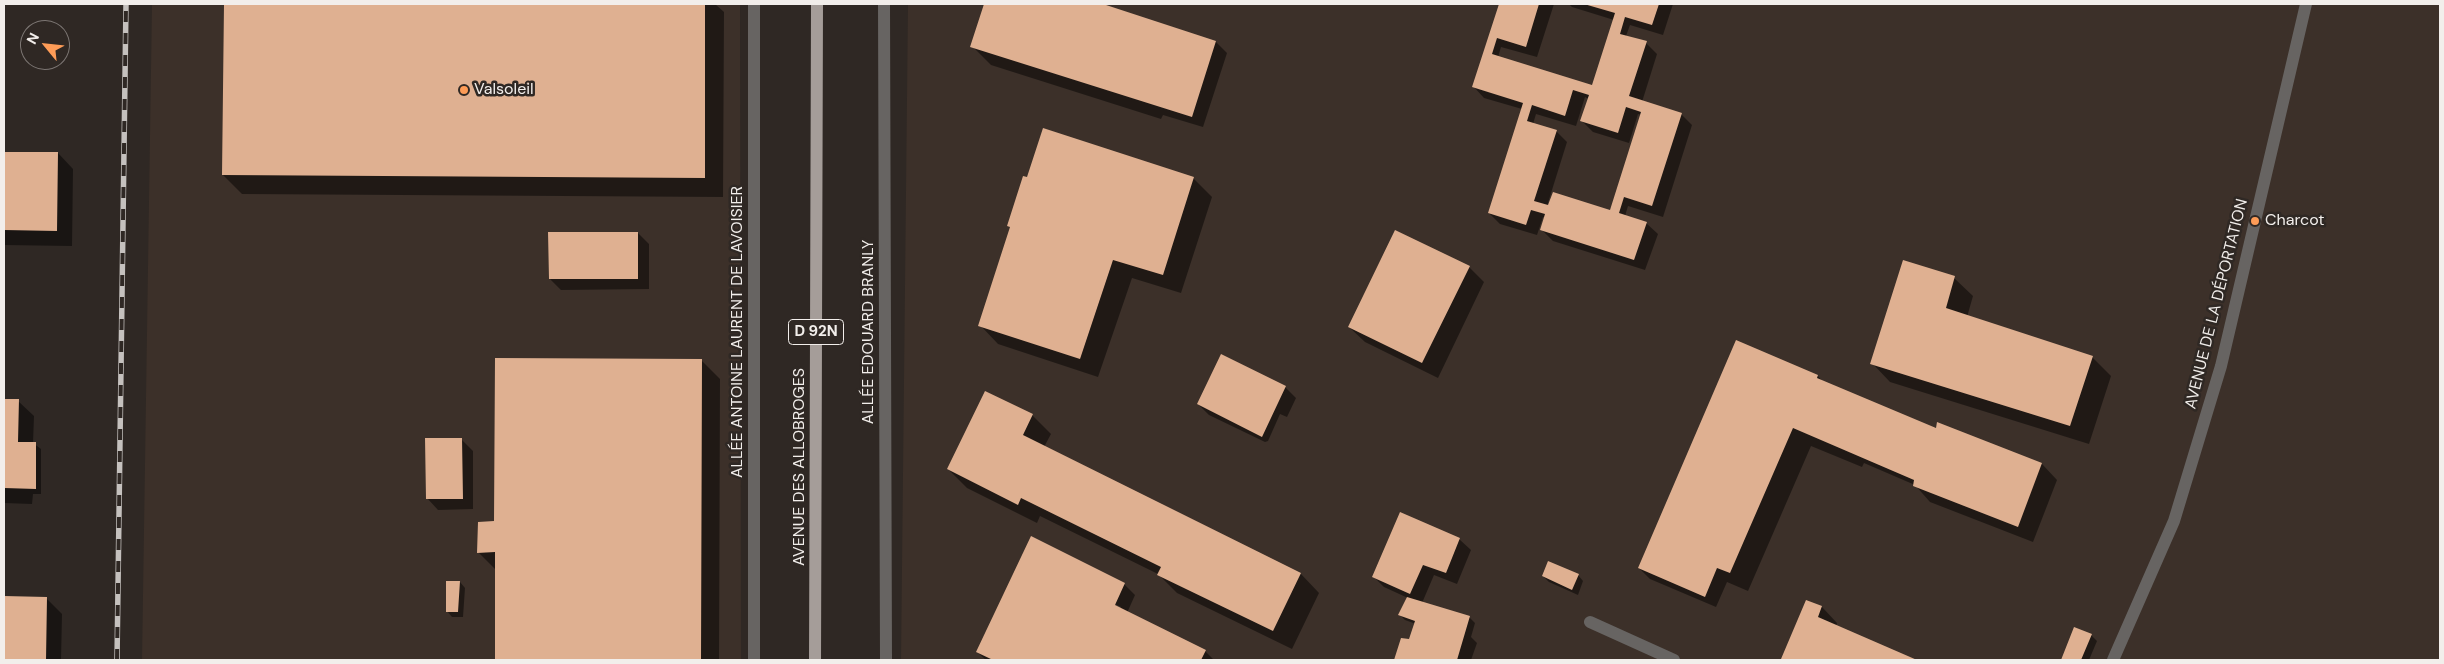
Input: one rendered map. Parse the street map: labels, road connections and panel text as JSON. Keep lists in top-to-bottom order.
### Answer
{
  "streets": {
    "main road": ["D 92N", "AVENUE DES ALLOBROGES"],
    "street": ["AVENUE DE LA DÉPORTATION", "ALLÉE ANTOINE LAURENT DE LAVOISIER", "ALLÉE EDOUARD BRANLY"]
  },
  "places": ["Valsoleil", "Charcot"],
  "north": "top left"
}
